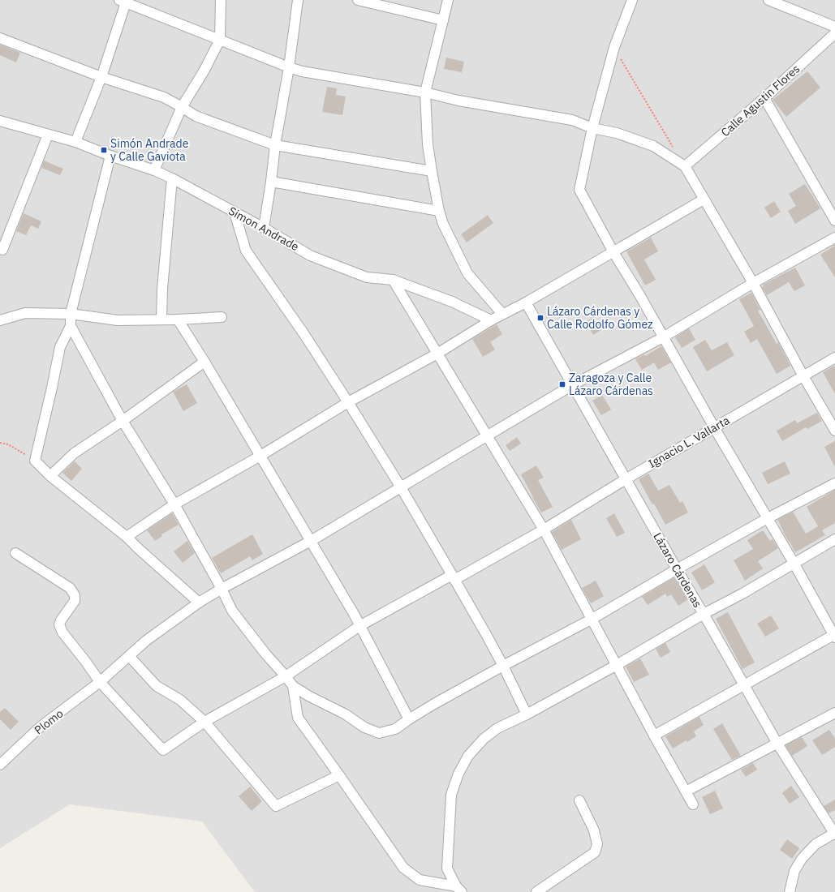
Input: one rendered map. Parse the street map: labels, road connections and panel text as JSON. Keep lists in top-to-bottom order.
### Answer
{
  "streets": {
    "street": [
      "Calle Agustin Flores",
      "Simon Andrade",
      "Ignacio L. Vallarta",
      "Lázaro Cárdenas",
      "Plomo"
    ]
  },
  "crossings": [
    ["Ignacio L. Vallarta", "Lázaro Cárdenas"],
    ["Ignacio L. Vallarta", "Plomo"],
    ["Lázaro Cárdenas", "Plomo"]
  ],
  "places": {
    "transit": ["Simón Andrade y Calle Gaviota", "Lázaro Cárdenas y Calle Rodolfo Gómez", "Zaragoza y Calle Lázaro Cárdenas"]
  }
}
